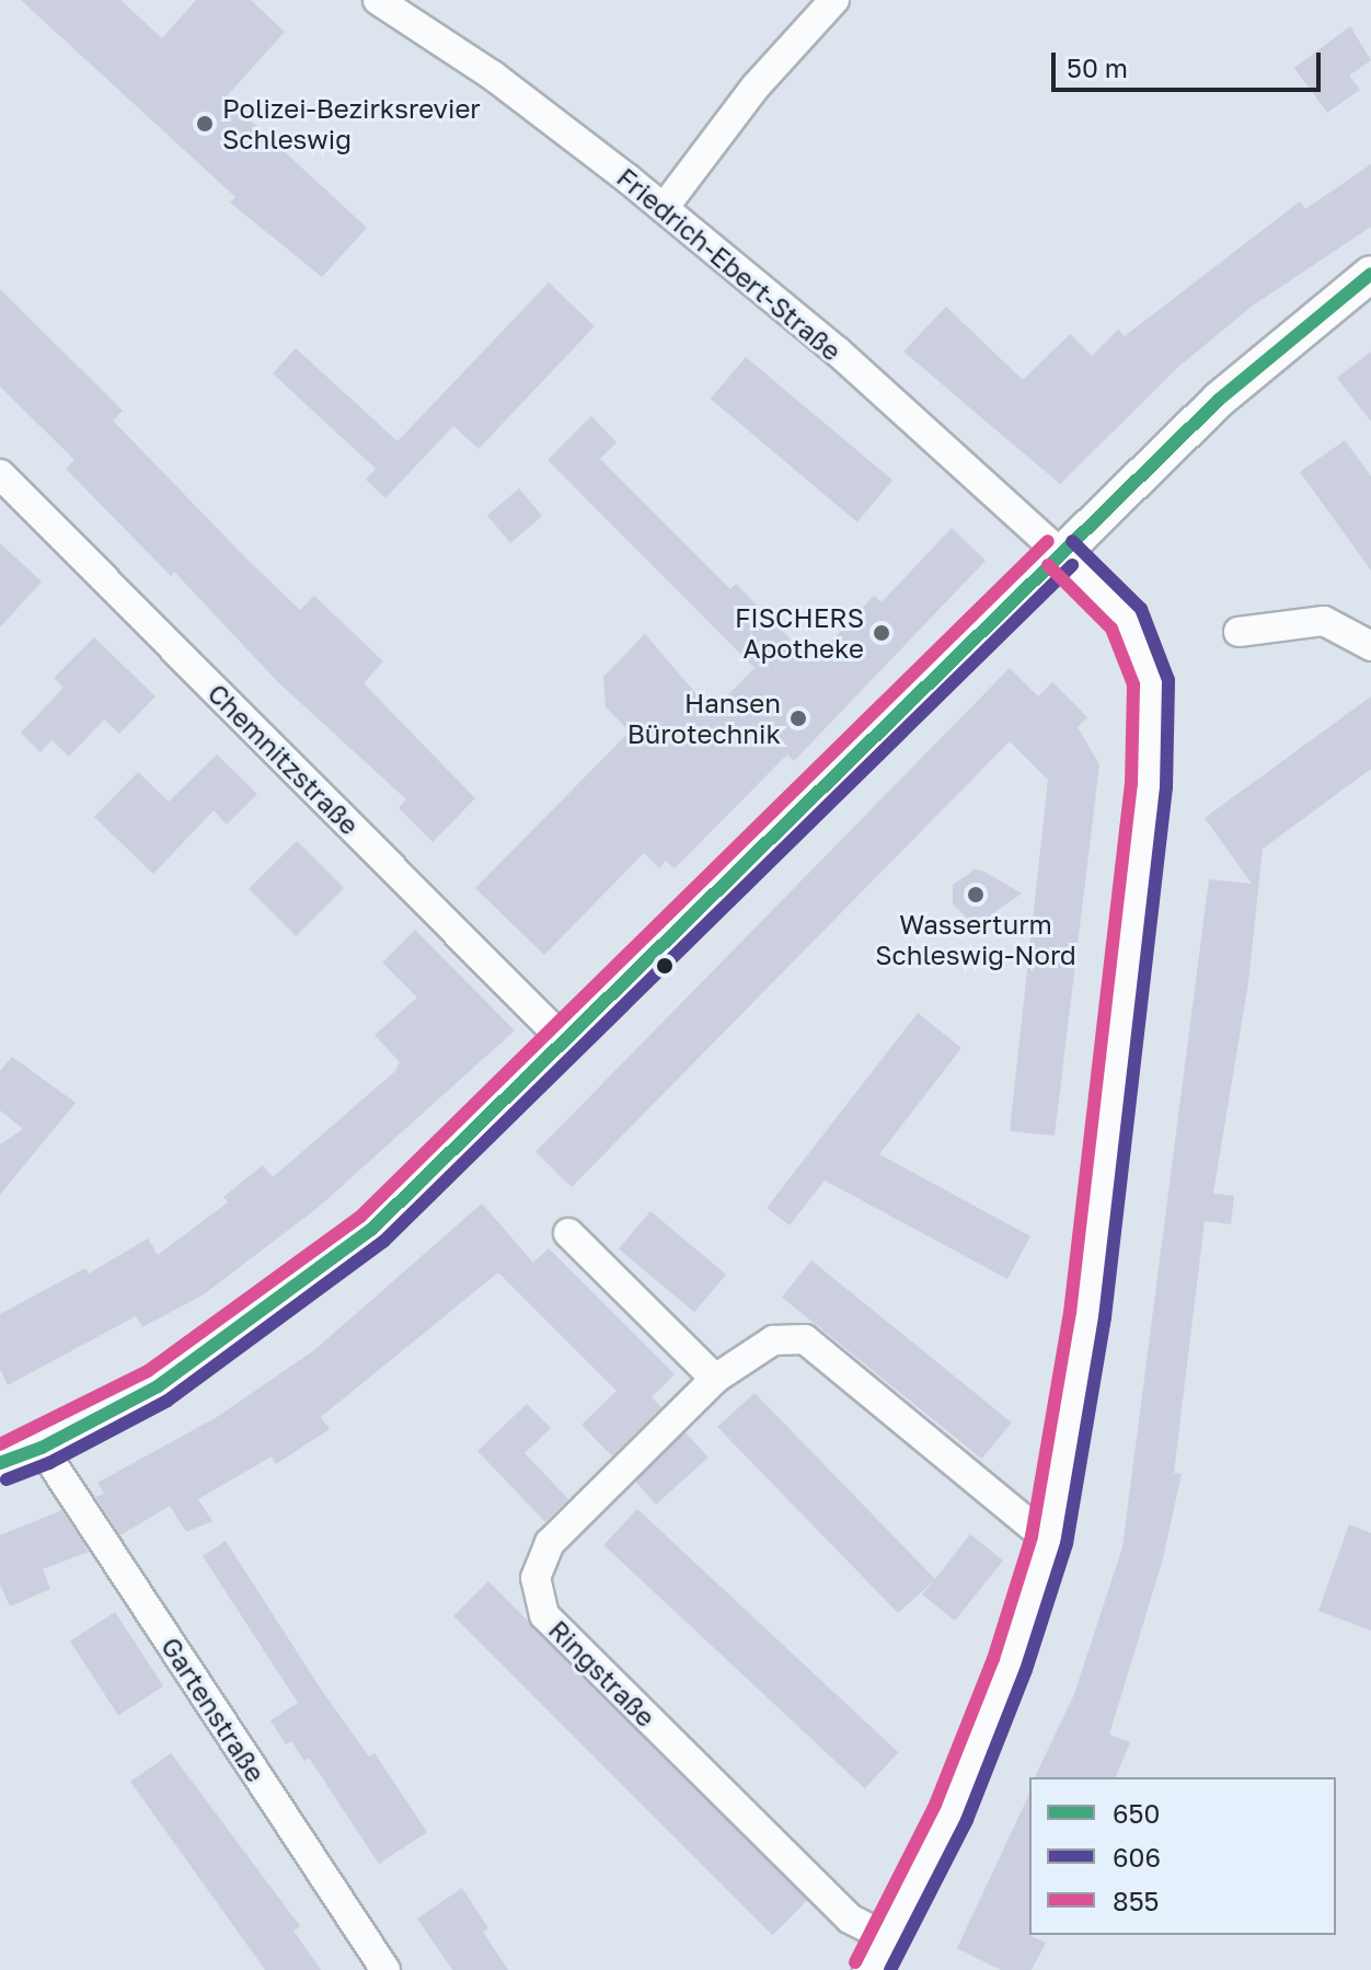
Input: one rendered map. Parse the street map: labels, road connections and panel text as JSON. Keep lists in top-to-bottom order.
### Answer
{
  "streets": {
    "street": [
      "Friedrich-Ebert-Straße",
      "Chemnitzstraße",
      "Ringstraße",
      "Gartenstraße"
    ]
  },
  "places": [
    "Polizei-Bezirksrevier Schleswig",
    "FISCHERS Apotheke",
    "Hansen Bürotechnik",
    "Wasserturm Schleswig-Nord"
  ],
  "lines": ["transit line 650", "transit line 606", "transit line 855"],
  "legend": ["650", "606", "855"],
  "scale_bar": "50 m"
}
